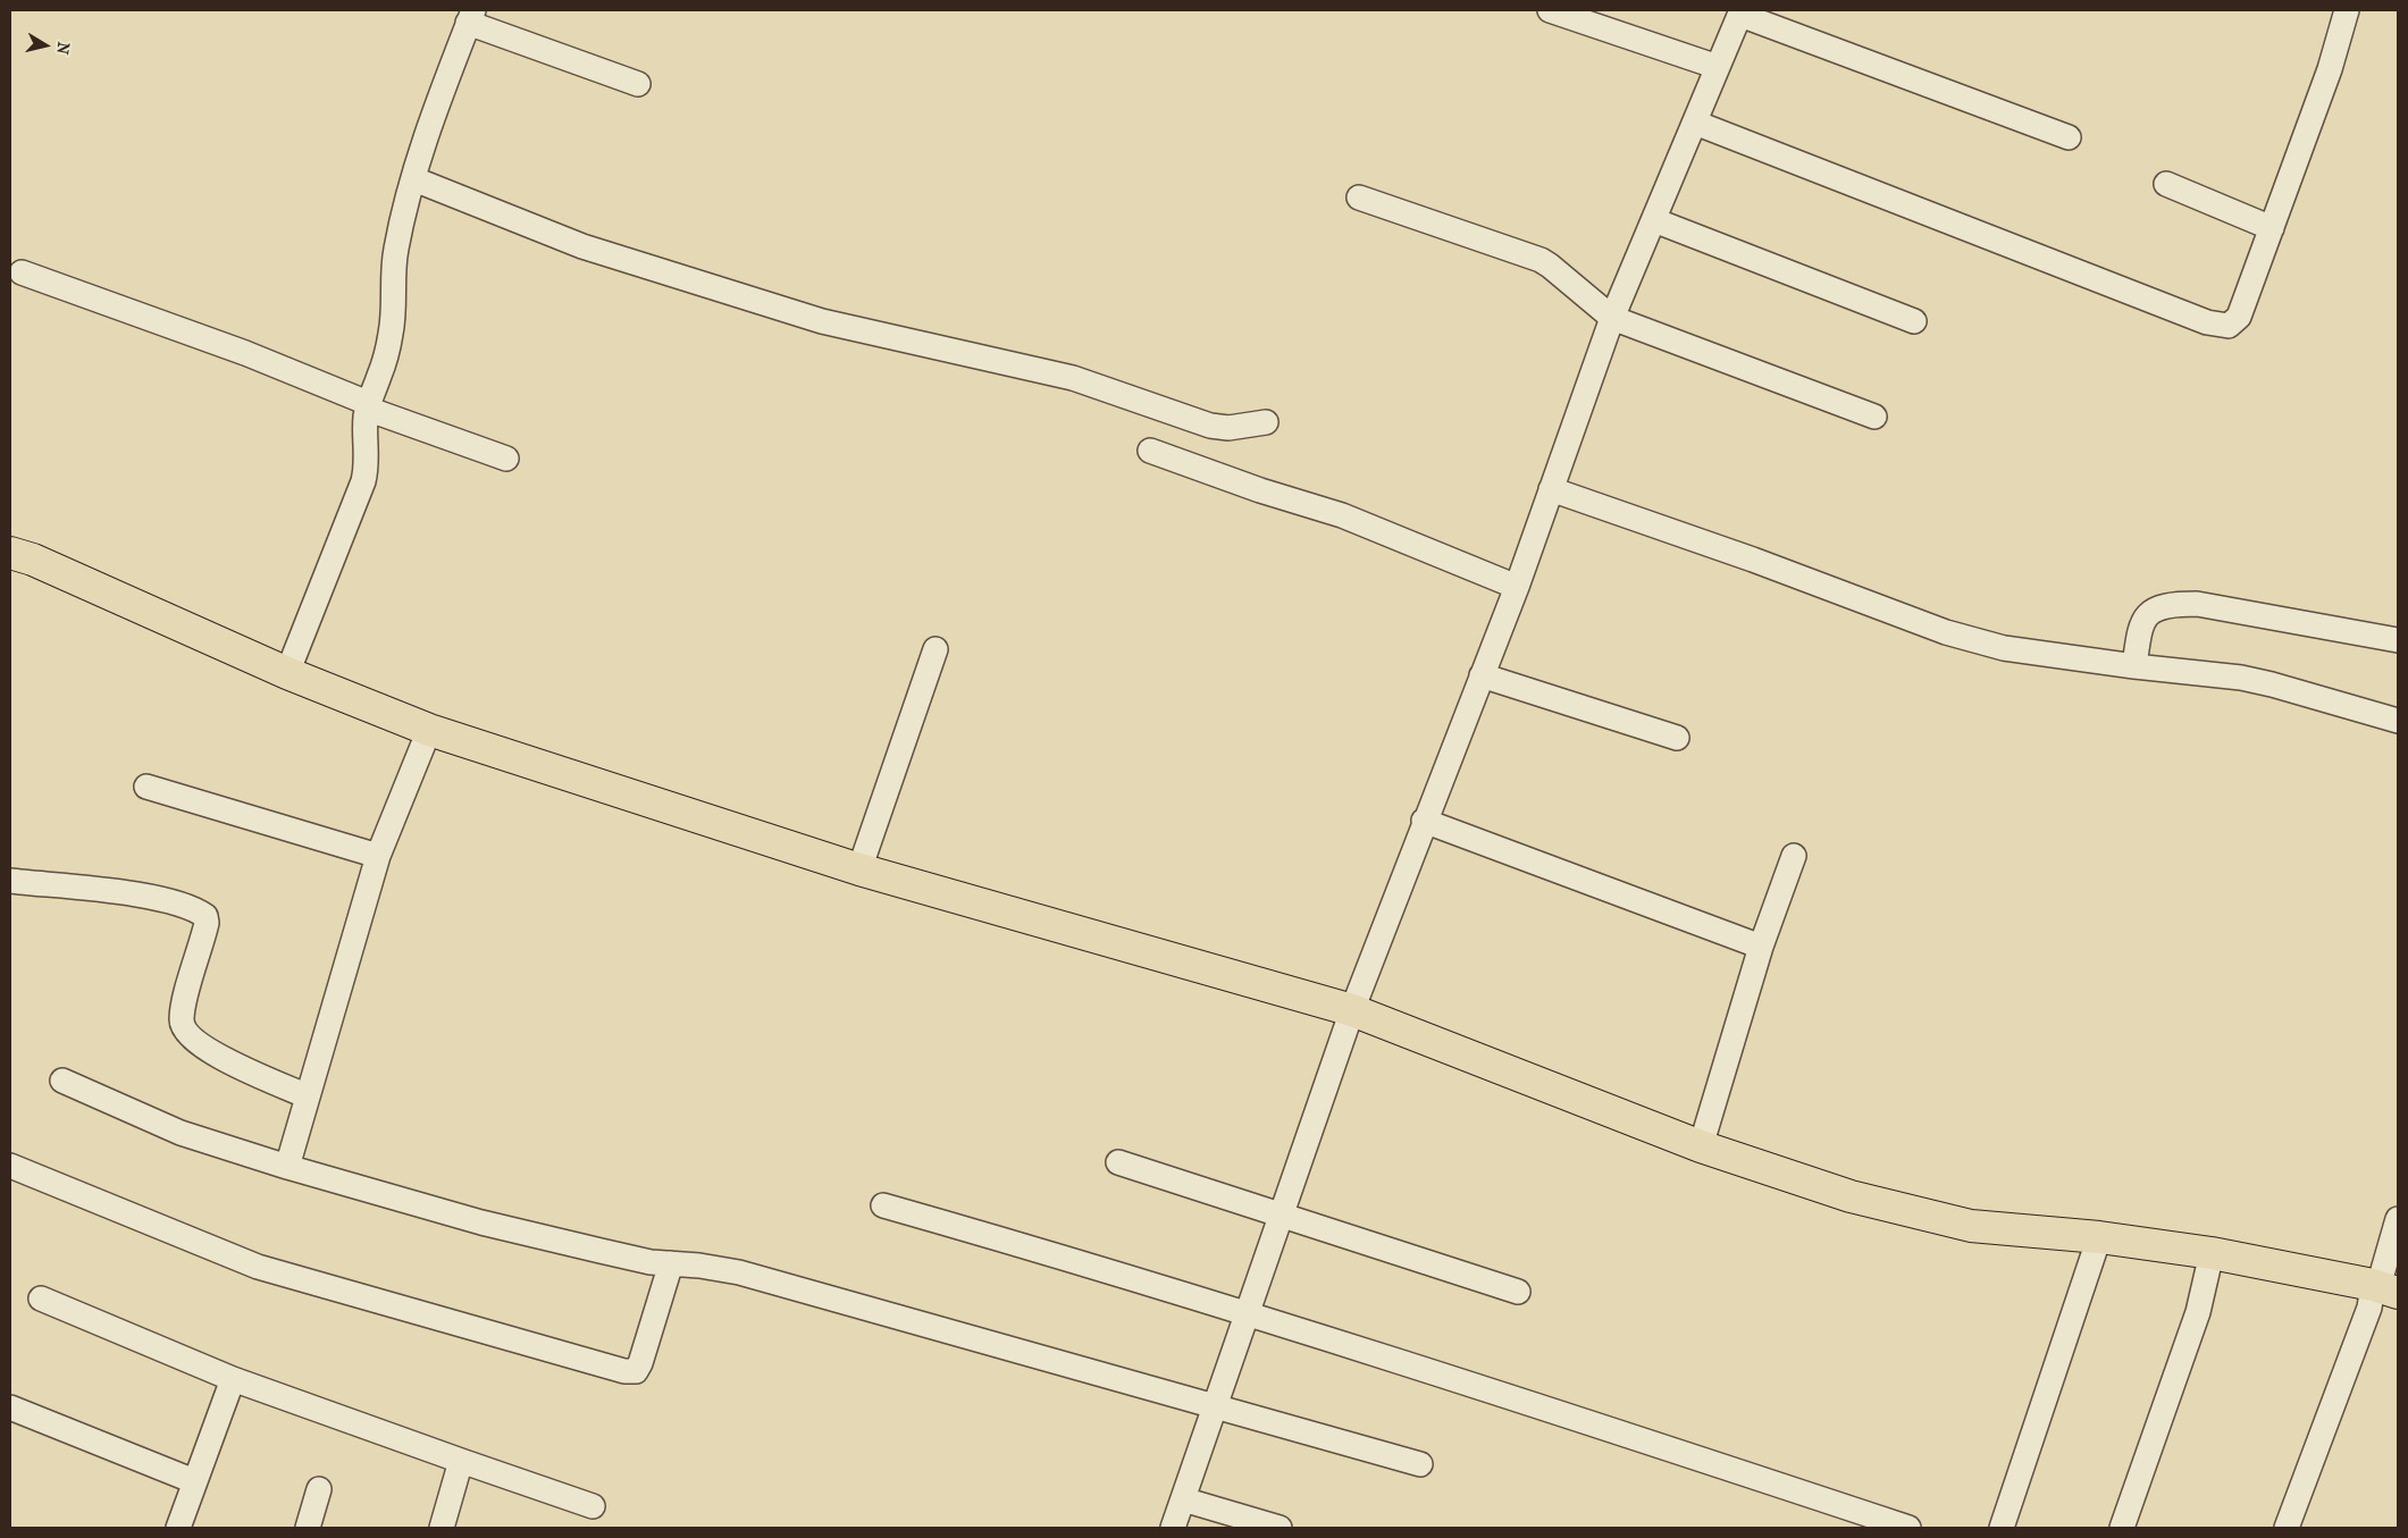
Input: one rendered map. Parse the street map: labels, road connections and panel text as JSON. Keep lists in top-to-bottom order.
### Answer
{
  "north": "right"
}
